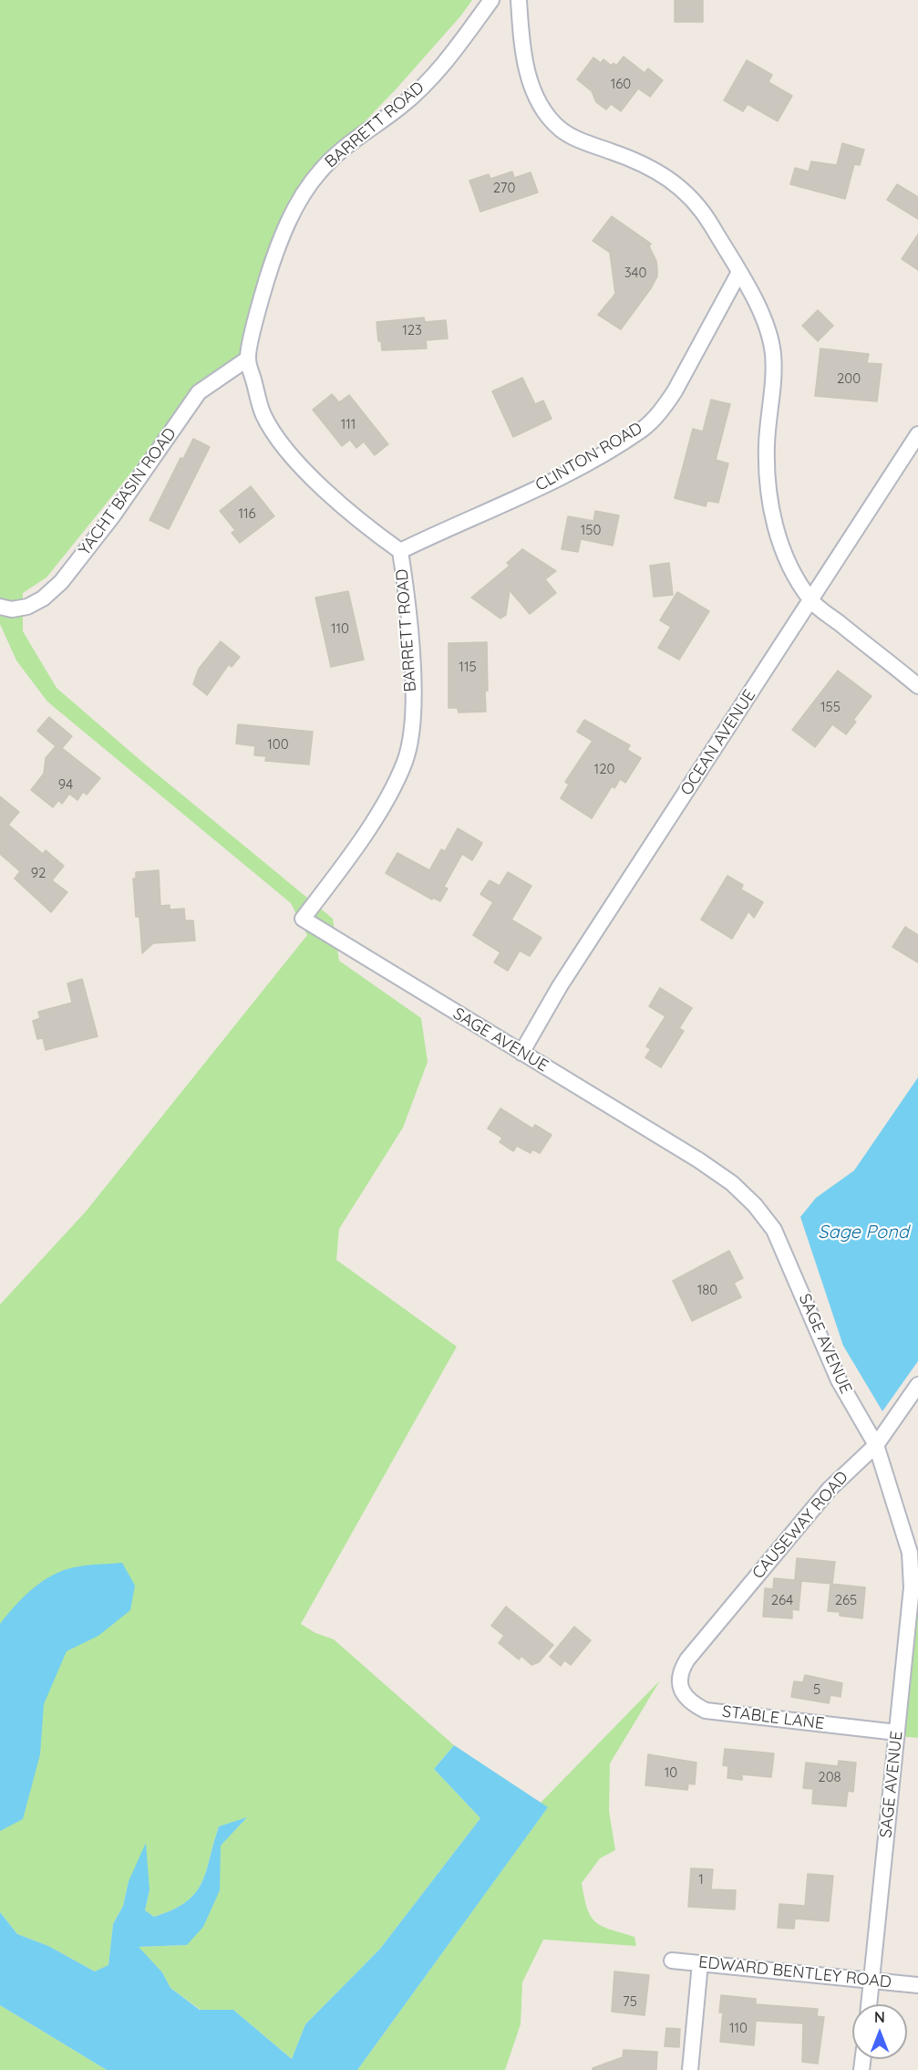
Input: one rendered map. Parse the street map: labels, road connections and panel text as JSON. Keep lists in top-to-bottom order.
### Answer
{
  "streets": {
    "street": [
      "BARRETT ROAD",
      "CLINTON ROAD",
      "YACHT BASIN ROAD",
      "OCEAN AVENUE",
      "SAGE AVENUE",
      "CAUSEWAY ROAD",
      "STABLE LANE",
      "EDWARD BENTLEY ROAD"
    ]
  },
  "crossings": [
    ["BARRETT ROAD", "CLINTON ROAD"],
    ["BARRETT ROAD", "YACHT BASIN ROAD"],
    ["BARRETT ROAD", "SAGE AVENUE"],
    ["OCEAN AVENUE", "SAGE AVENUE"],
    ["SAGE AVENUE", "CAUSEWAY ROAD"],
    ["SAGE AVENUE", "STABLE LANE"],
    ["SAGE AVENUE", "EDWARD BENTLEY ROAD"],
    ["CAUSEWAY ROAD", "STABLE LANE"]
  ],
  "water": ["Sage Pond"],
  "house_numbers": [
    "160",
    "270",
    "340",
    "123",
    "200",
    "111",
    "116",
    "150",
    "110",
    "115",
    "155",
    "100",
    "120",
    "94",
    "92",
    "180",
    "264",
    "265",
    "5",
    "10",
    "208",
    "1",
    "75",
    "110"
  ],
  "north": "top"
}
